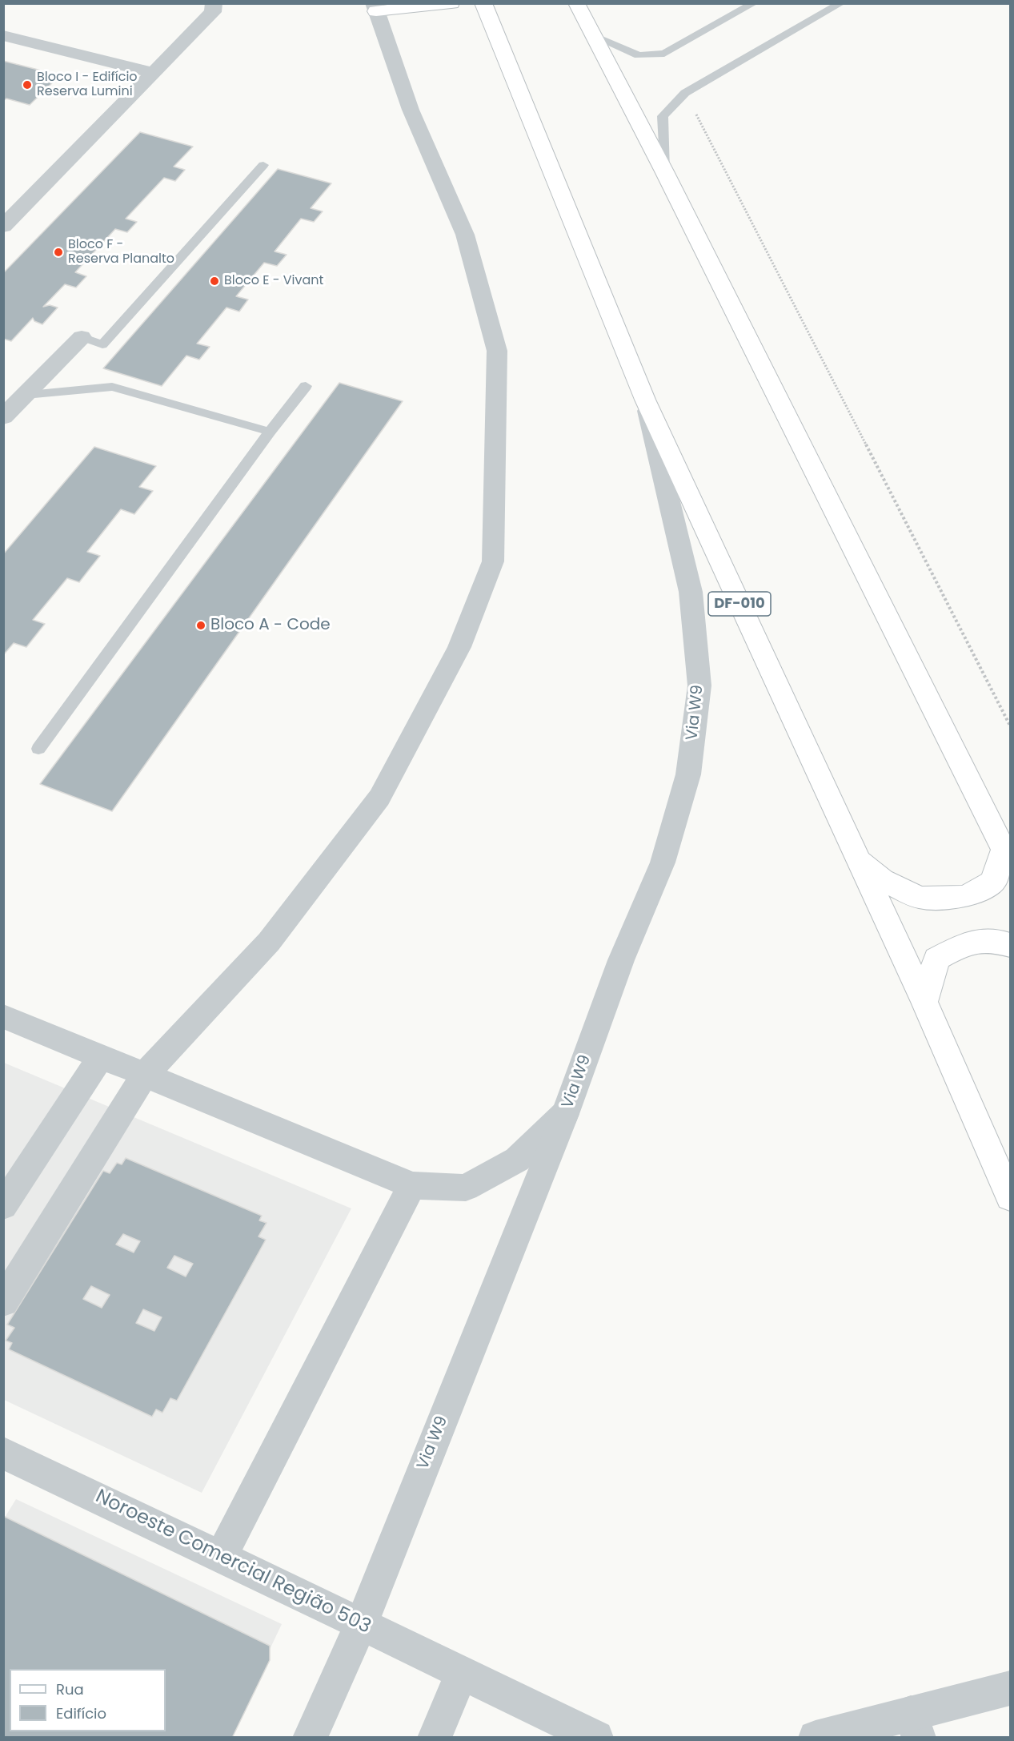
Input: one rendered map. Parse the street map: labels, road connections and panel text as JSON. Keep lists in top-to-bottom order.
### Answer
{
  "streets": {
    "main road": ["DF-010"],
    "street": ["Via W9", "Noroeste Comercial Região 503"]
  },
  "crossings": [
    ["DF-010", "Via W9"],
    ["Via W9", "Noroeste Comercial Região 503"]
  ],
  "places": [
    "Bloco I - Edifício Reserva Lumini",
    "Bloco F - Reserva Planalto",
    "Bloco E - Vivant",
    "Bloco A - Code"
  ],
  "legend": ["Rua", "Edifício"]
}
